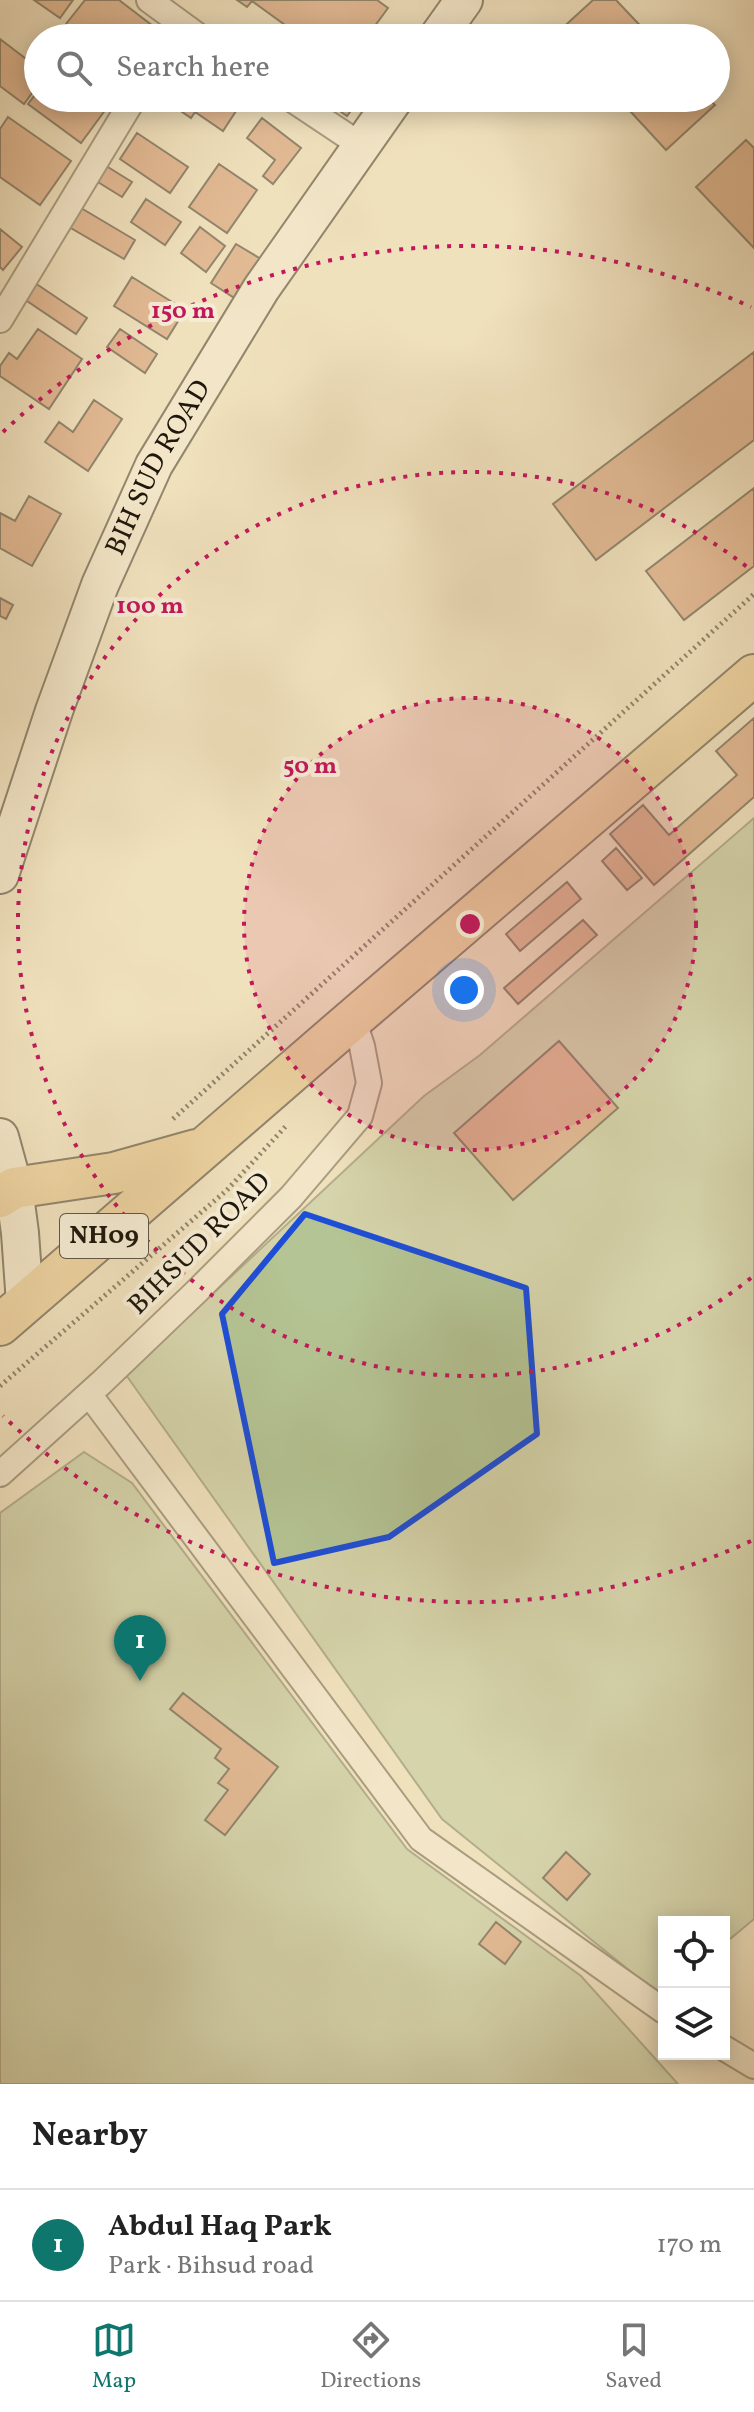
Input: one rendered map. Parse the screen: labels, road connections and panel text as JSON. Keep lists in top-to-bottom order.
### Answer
{
  "streets": {
    "main road": ["BIH SUD ROAD", "NH09"],
    "street": ["BIHSUD ROAD"]
  },
  "crossings": [
    ["NH09", "BIHSUD ROAD"]
  ],
  "page": {
    "search": "Search here",
    "pins": "1",
    "heading": "Nearby",
    "list": [
      {
        "mark": "1",
        "name": "Abdul Haq Park",
        "note": "Park · Bihsud road",
        "value": "170 m"
      }
    ],
    "nav": ["Map", "Directions", "Saved"]
  },
  "rings": ["150 m", "100 m", "50 m"]
}
